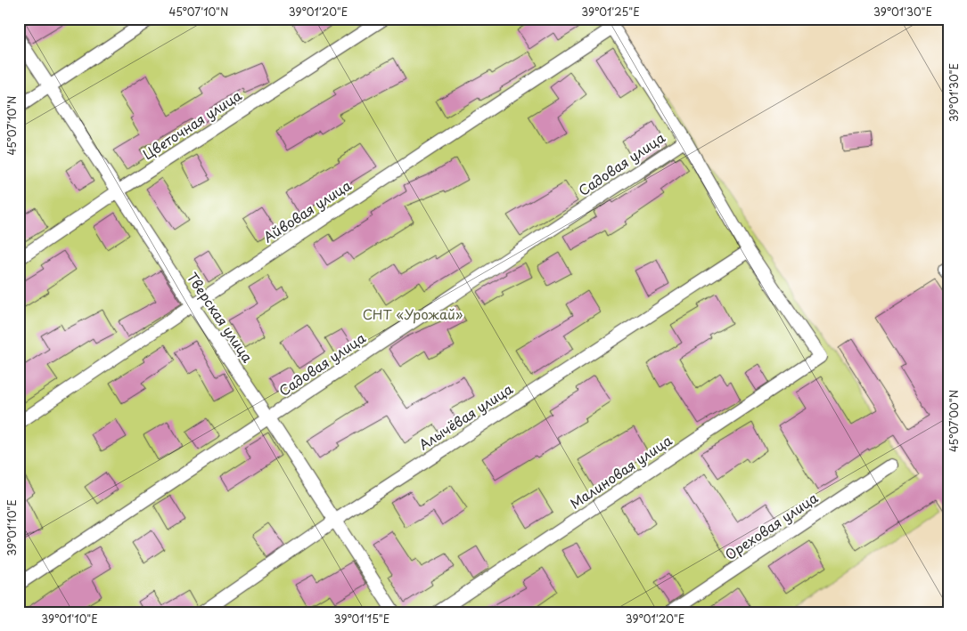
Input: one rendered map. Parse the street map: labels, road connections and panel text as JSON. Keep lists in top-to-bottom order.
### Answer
{
  "streets": {
    "street": [
      "Цветочная улица",
      "Садовая улица",
      "Айвовая улица",
      "Тверская улица",
      "Алычёвая улица",
      "Малиновая улица",
      "Ореховая улица"
    ]
  },
  "crossings": [
    ["Цветочная улица", "Тверская улица"],
    ["Садовая улица", "Тверская улица"],
    ["Айвовая улица", "Тверская улица"],
    ["Тверская улица", "Алычёвая улица"],
    ["Алычёвая улица", "Малиновая улица"]
  ],
  "parks": ["СНТ «Урожай»"],
  "coordinates": [
    "45°07'10\"N",
    "39°01'20\"E",
    "39°01'25\"E",
    "39°01'30\"E",
    "45°07'00\"N",
    "39°01'10\"E",
    "39°01'15\"E"
  ]
}
